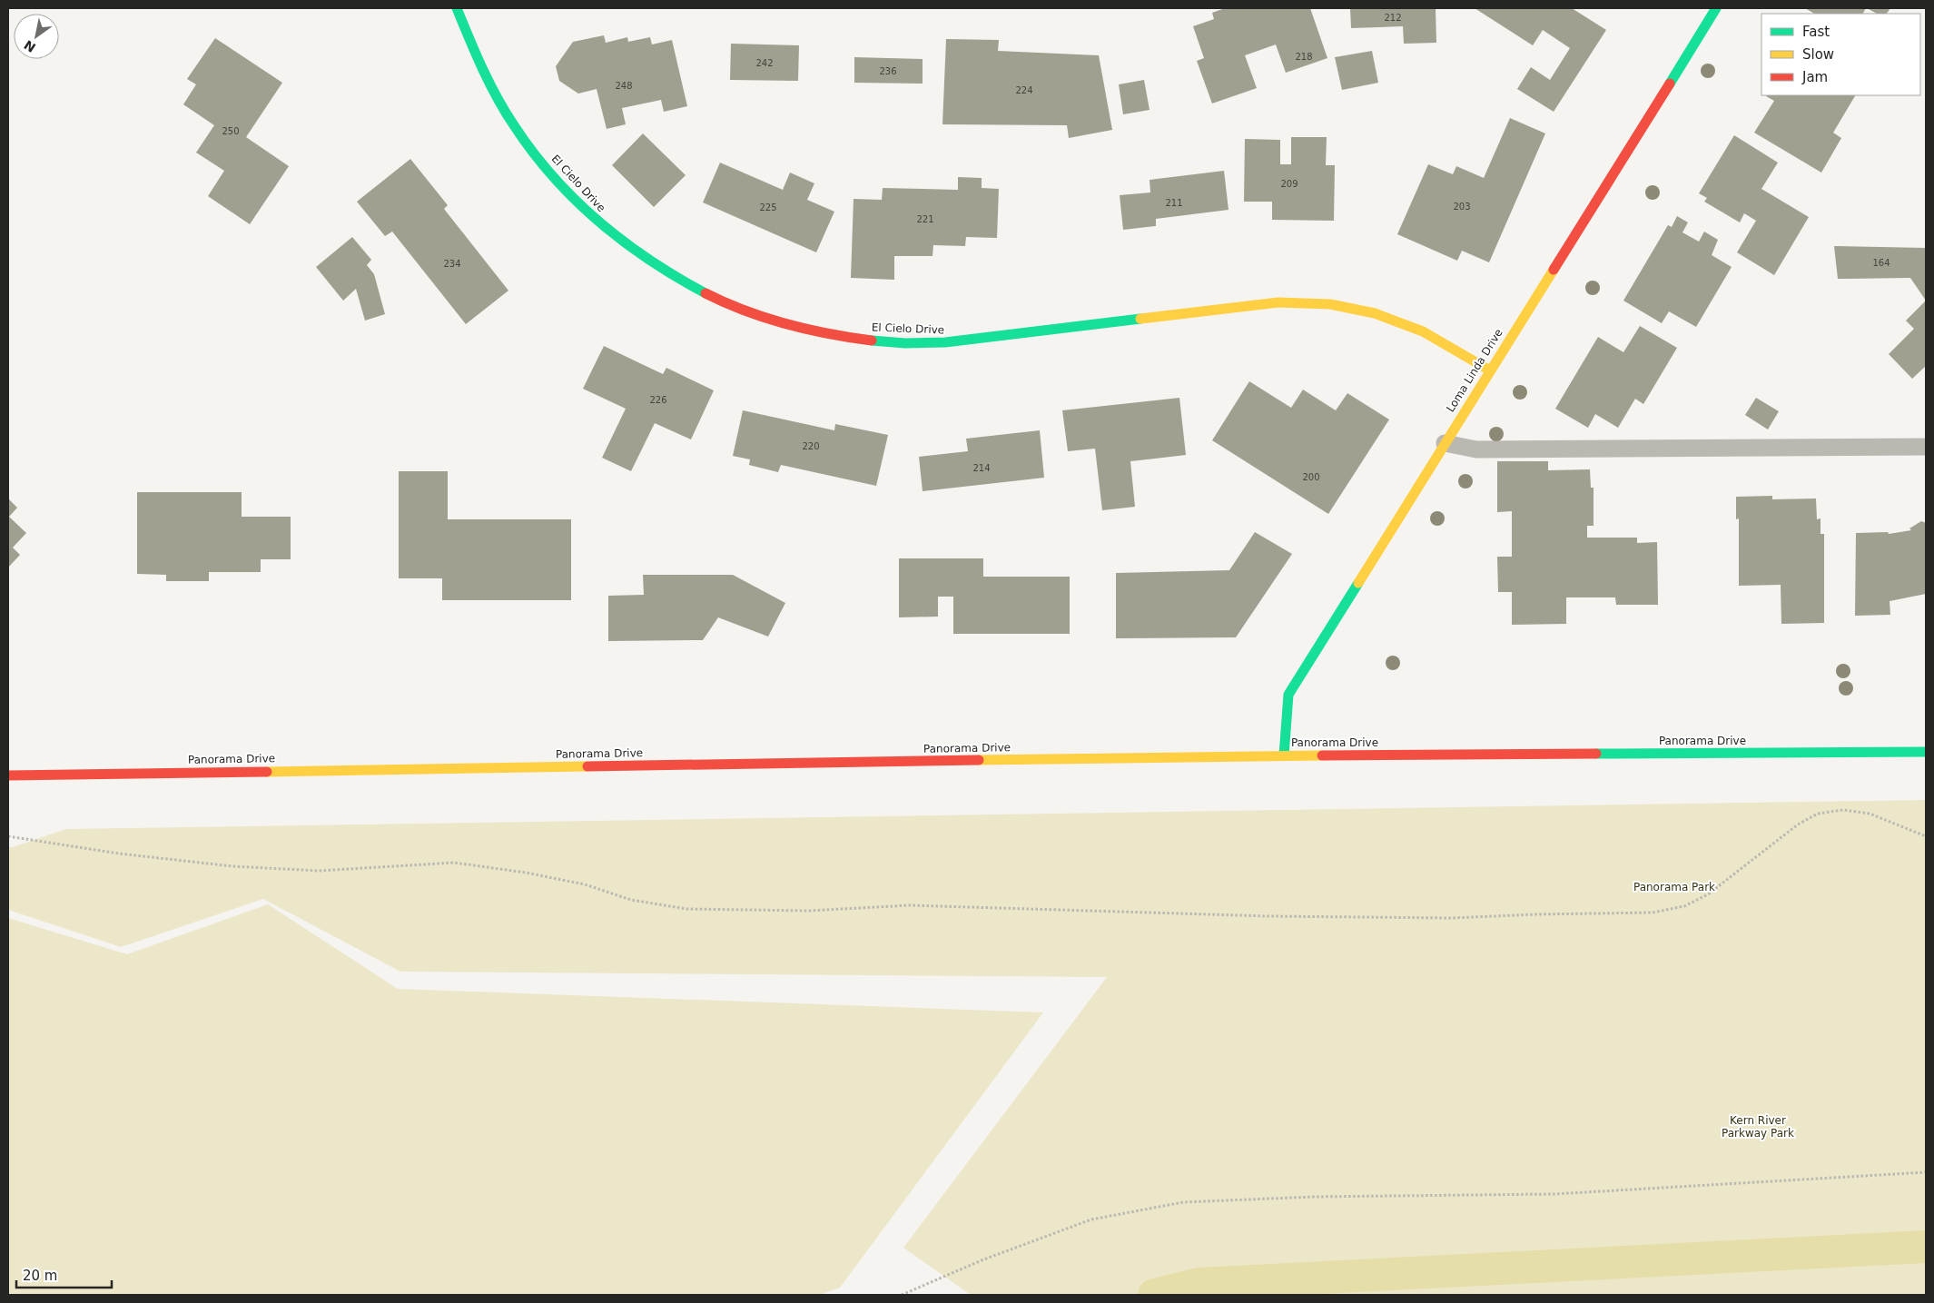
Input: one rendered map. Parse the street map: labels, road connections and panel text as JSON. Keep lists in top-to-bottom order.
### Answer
{
  "streets": {
    "street": ["El Cielo Drive", "Loma Linda Drive", "Panorama Drive"]
  },
  "crossings": [
    ["El Cielo Drive", "Loma Linda Drive"],
    ["Loma Linda Drive", "Panorama Drive"]
  ],
  "parks": ["Panorama Park", "Kern River Parkway Park"],
  "house_numbers": [
    "212",
    "218",
    "242",
    "236",
    "248",
    "224",
    "250",
    "209",
    "211",
    "203",
    "225",
    "221",
    "164",
    "234",
    "226",
    "220",
    "214",
    "200"
  ],
  "legend": ["Fast", "Slow", "Jam"],
  "scale_bar": "20 m",
  "north": "bottom left"
}
